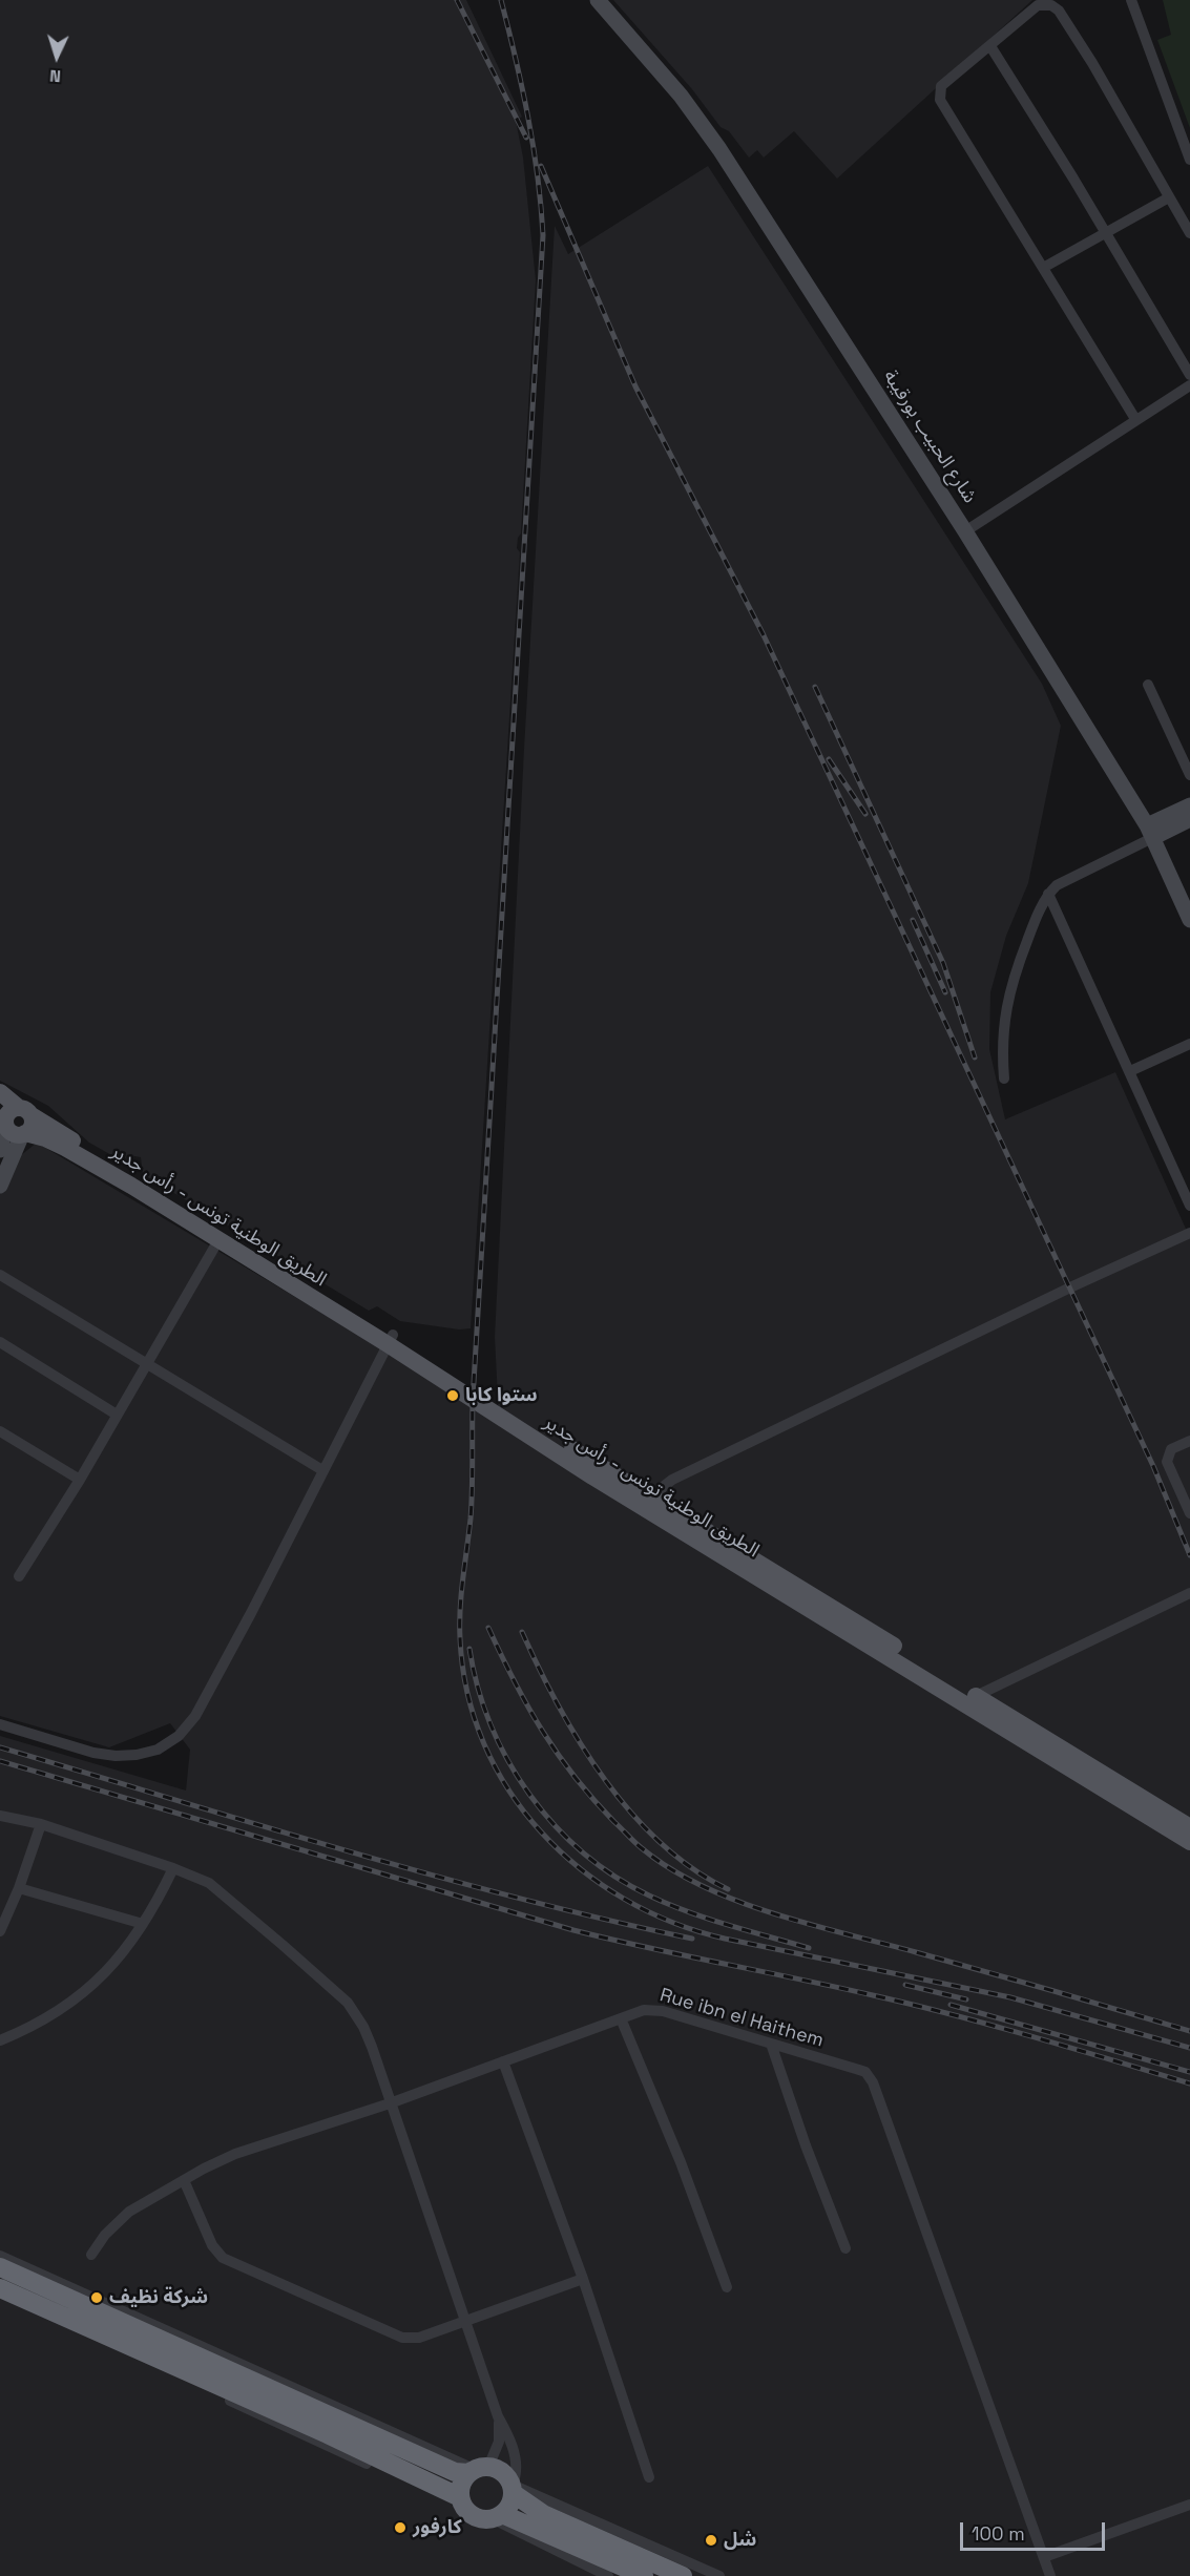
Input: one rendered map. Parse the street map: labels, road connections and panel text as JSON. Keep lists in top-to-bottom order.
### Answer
{
  "streets": {
    "main road": ["شارع الحبيب بورقيبة", "الطريق الوطنية تونس - رأس جدير"],
    "street": ["Rue ibn el Haithem"]
  },
  "places": [
    "ستوا كابا",
    "شركة نظيف",
    "كارفور",
    "شل"
  ],
  "scale_bar": "100 m",
  "north": "bottom"
}
